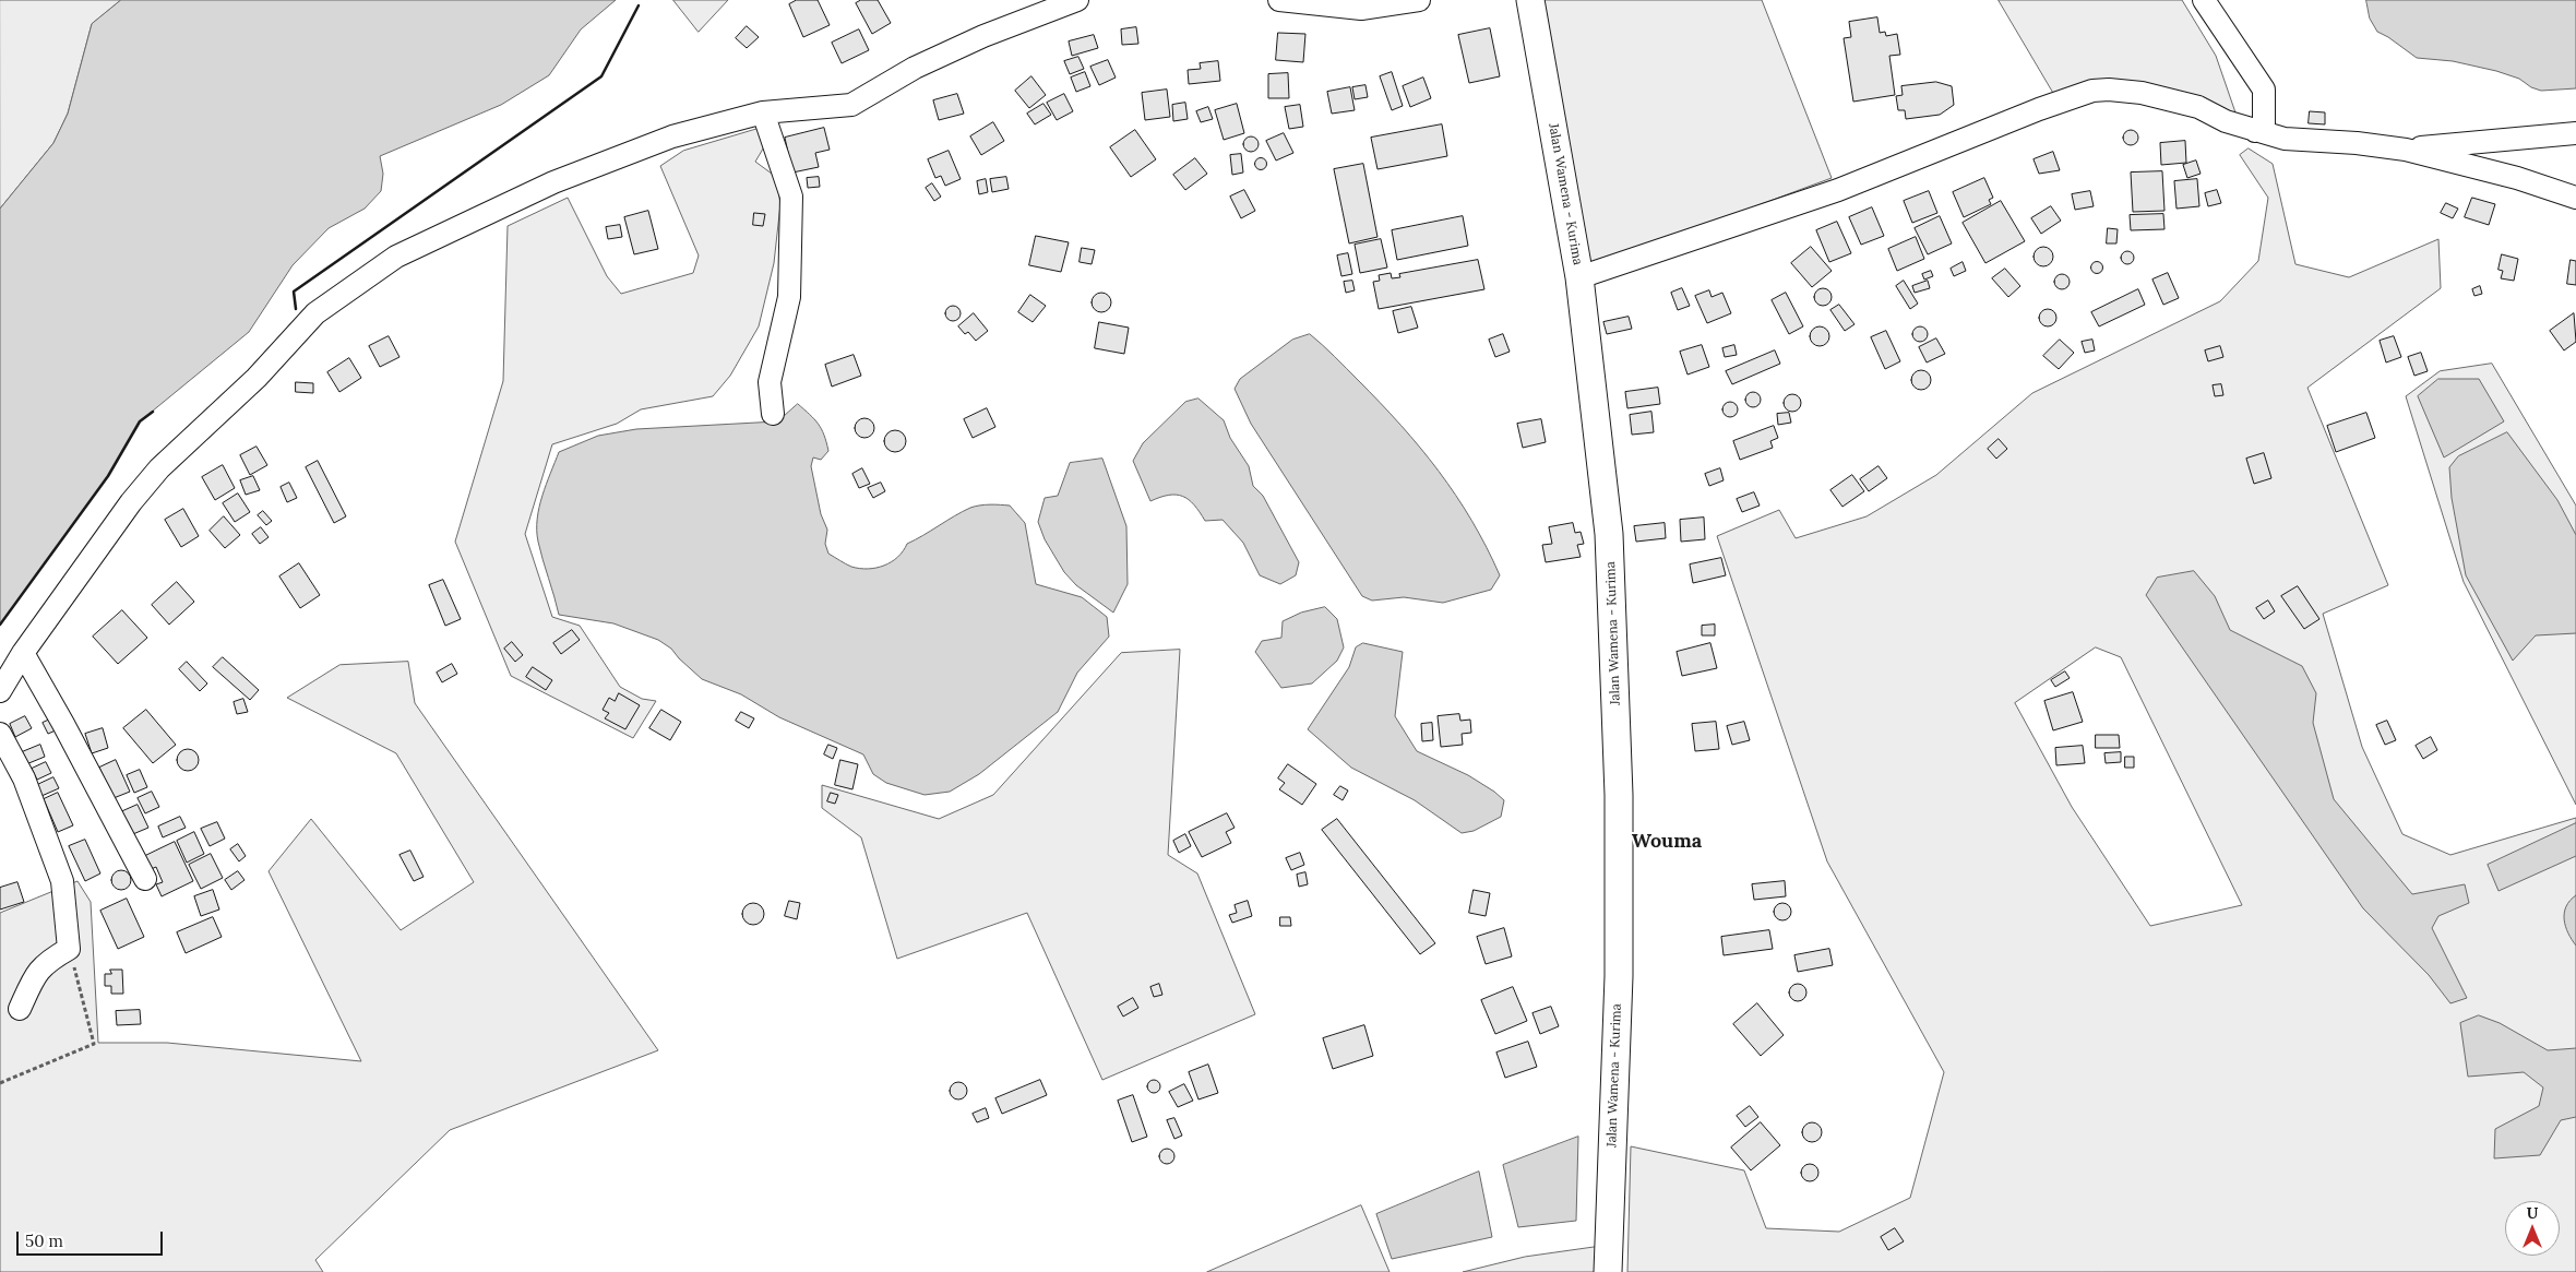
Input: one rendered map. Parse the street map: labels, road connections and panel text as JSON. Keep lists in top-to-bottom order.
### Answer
{
  "streets": {
    "main road": ["Jalan Wamena - Kurima"]
  },
  "districts": ["Wouma"],
  "scale_bar": "50 m",
  "north": "top"
}
